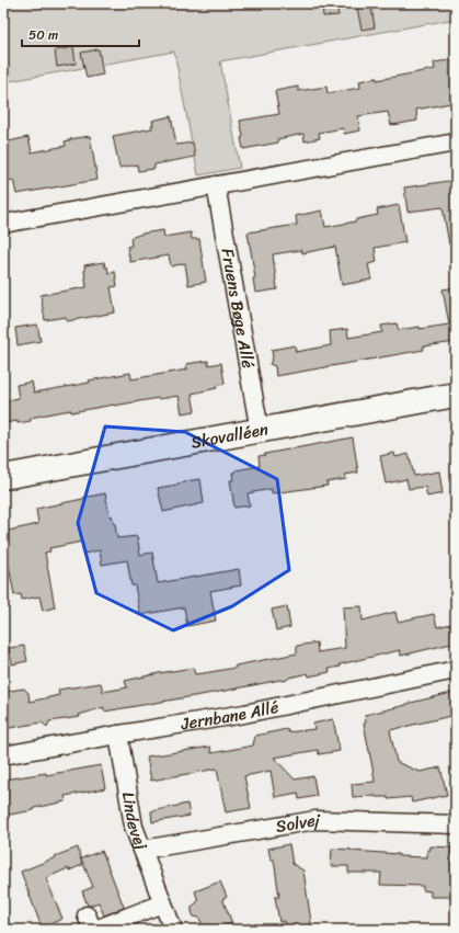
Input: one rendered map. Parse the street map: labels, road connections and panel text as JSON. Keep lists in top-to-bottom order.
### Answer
{
  "streets": {
    "street": [
      "Fruens Bøge Allé",
      "Skovalléen",
      "Jernbane Allé",
      "Lindevej",
      "Solvej"
    ]
  },
  "crossings": [
    ["Fruens Bøge Allé", "Skovalléen"],
    ["Jernbane Allé", "Lindevej"],
    ["Lindevej", "Solvej"]
  ],
  "scale_bar": "50 m"
}
